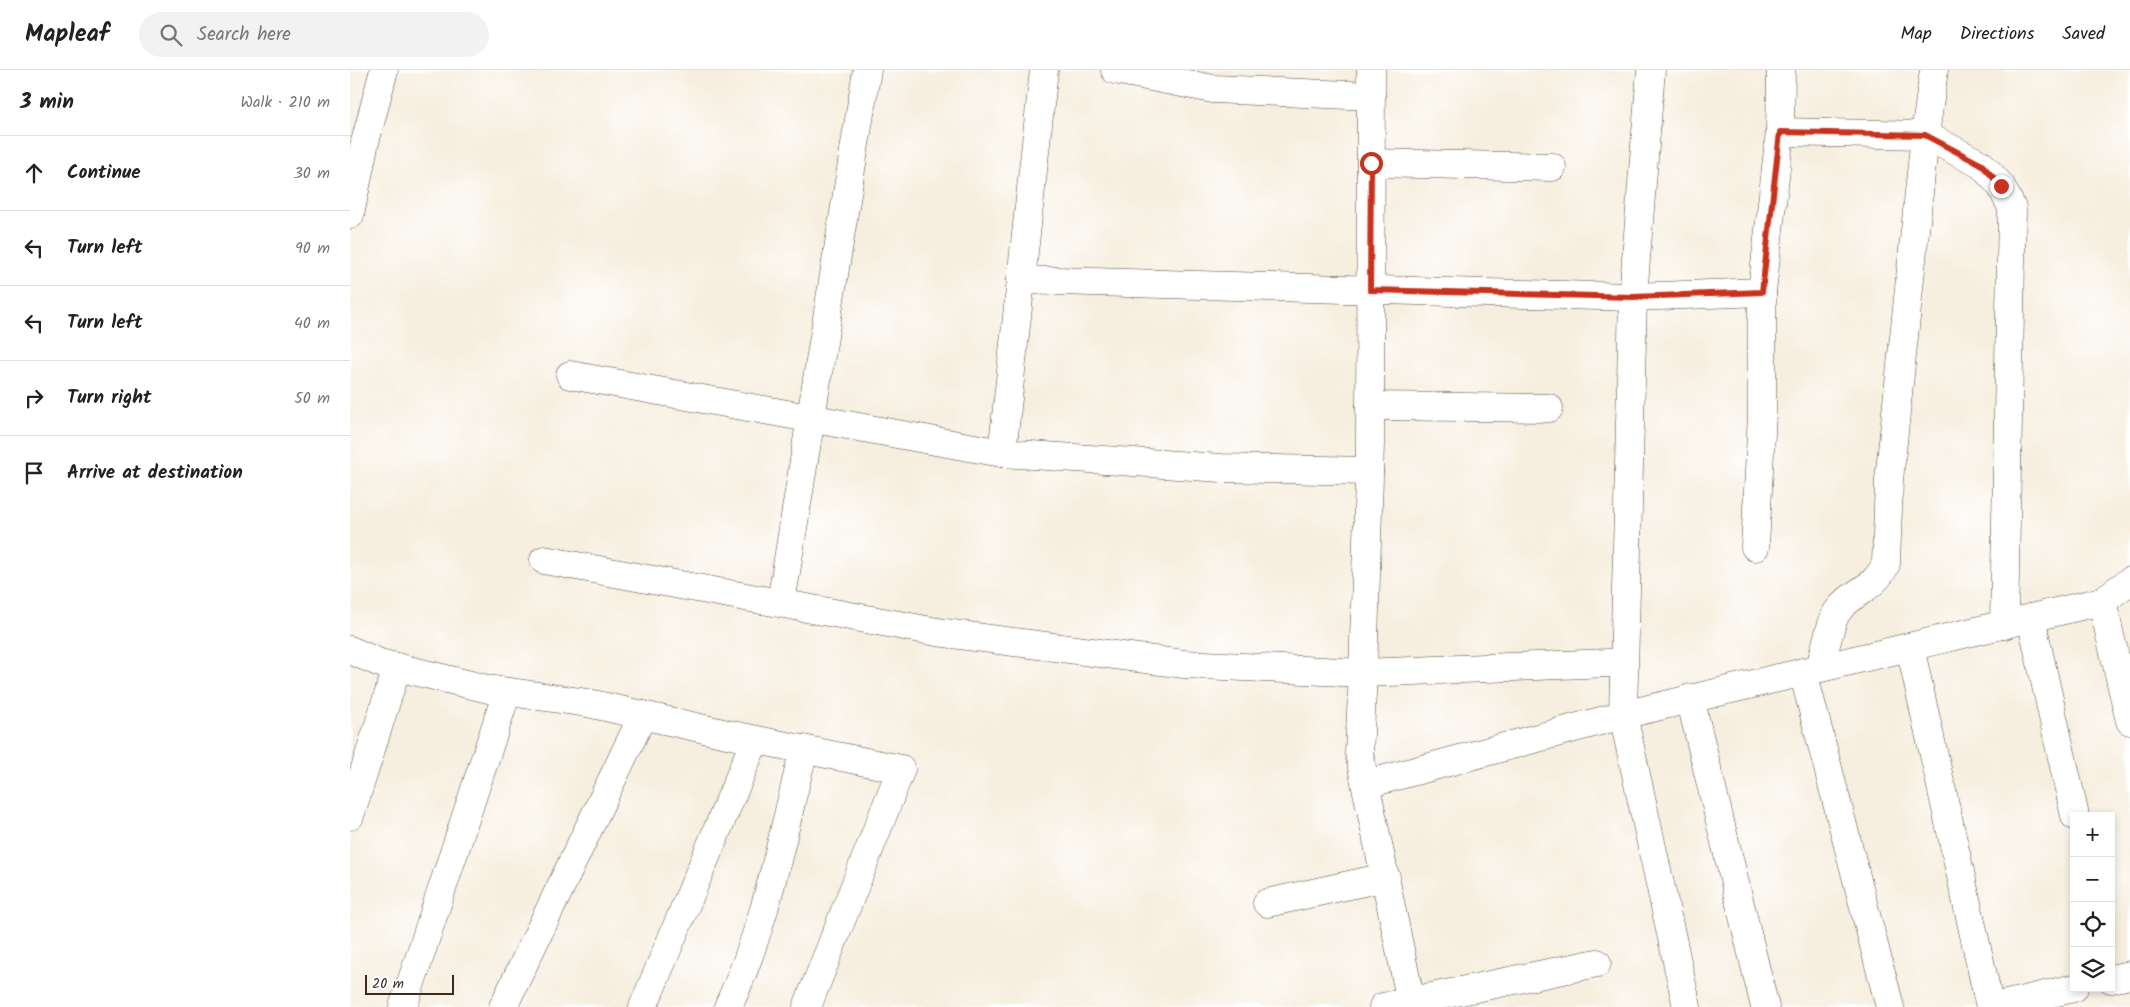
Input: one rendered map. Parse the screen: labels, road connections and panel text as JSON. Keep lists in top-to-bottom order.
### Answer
{
  "scale_bar": "20 m",
  "page": {
    "header": "Mapleaf",
    "search": "Search here",
    "nav": ["Map", "Directions", "Saved"],
    "heading": ["3 min", "Walk · 210 m"],
    "list": [
      ["Continue", "30 m"],
      ["Turn left", "90 m"],
      ["Turn left", "40 m"],
      ["Turn right", "50 m"],
      "Arrive at destination"
    ],
    "map_buttons": ["+", "−"],
    "scale": "20 m"
  }
}
